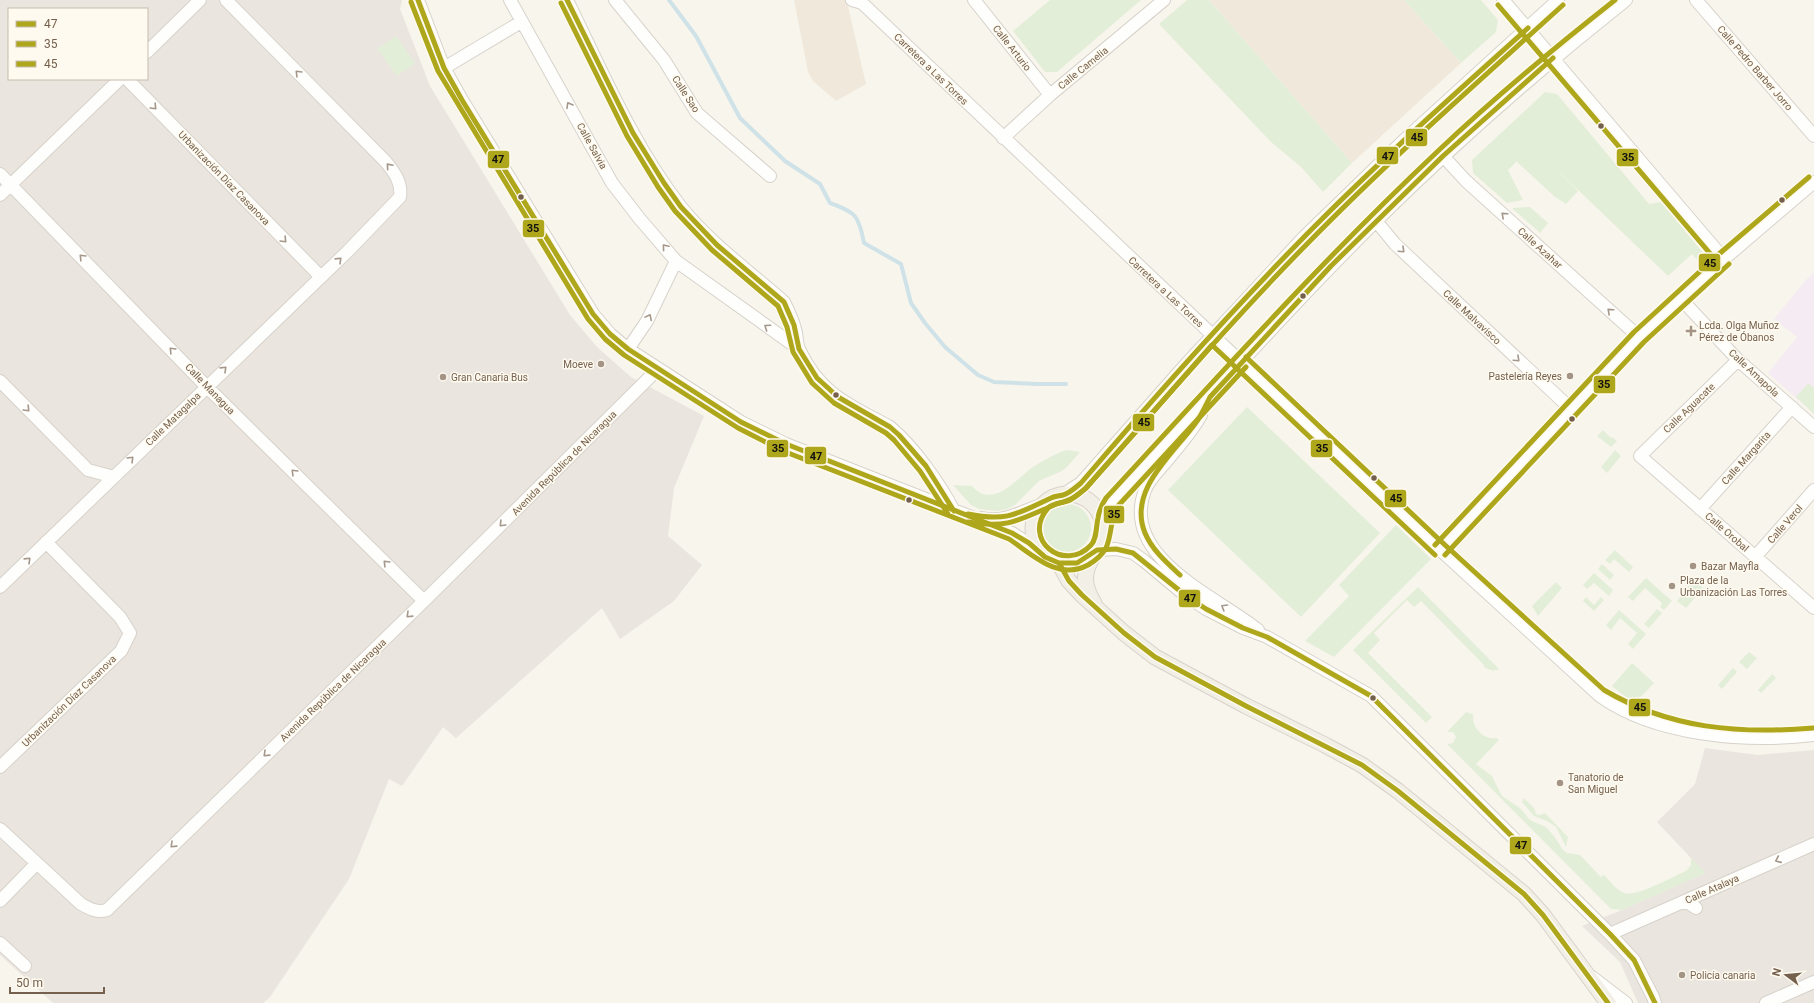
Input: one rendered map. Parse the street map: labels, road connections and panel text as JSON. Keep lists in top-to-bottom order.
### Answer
{
  "streets": {
    "street": [
      "Calle Arturio",
      "Calle Camelia",
      "Calle Pedro Barber Jorro",
      "Carretera a Las Torres",
      "Calle Sao",
      "Calle Salvia",
      "Urbanización Díaz Casanova",
      "Calle Azahar",
      "Calle Malvavisco",
      "Calle Amapola",
      "Calle Managua",
      "Calle Aguacate",
      "Calle Matagalpa",
      "Calle Margarita",
      "Avenida República de Nicaragua",
      "Calle Verol",
      "Calle Orobal",
      "Calle Atalaya"
    ]
  },
  "crossings": [
    ["Calle Arturio", "Calle Camelia"],
    ["Calle Camelia", "Carretera a Las Torres"],
    ["Urbanización Díaz Casanova", "Calle Matagalpa"],
    ["Calle Amapola", "Calle Aguacate"],
    ["Calle Amapola", "Calle Margarita"],
    ["Calle Managua", "Calle Matagalpa"],
    ["Calle Managua", "Avenida República de Nicaragua"],
    ["Calle Aguacate", "Calle Orobal"],
    ["Calle Margarita", "Calle Orobal"],
    ["Calle Verol", "Calle Orobal"]
  ],
  "one_way": [
    "Urbanización Díaz Casanova",
    "Calle Azahar",
    "Calle Malvavisco",
    "Calle Managua",
    "Avenida República de Nicaragua",
    "Calle Atalaya"
  ],
  "places": {
    "health": ["Lcda. Olga Muñoz Pérez de Óbanos"],
    "other": [
      "Moeve",
      "Pastelería Reyes",
      "Gran Canaria Bus",
      "Bazar Mayfla",
      "Plaza de la Urbanización Las Torres",
      "Tanatorio de San Miguel",
      "Policía canaria"
    ]
  },
  "lines": ["transit line 47", "transit line 45", "transit line 35"],
  "legend": ["47", "35", "45"],
  "scale_bar": "50 m",
  "north": "left"
}
